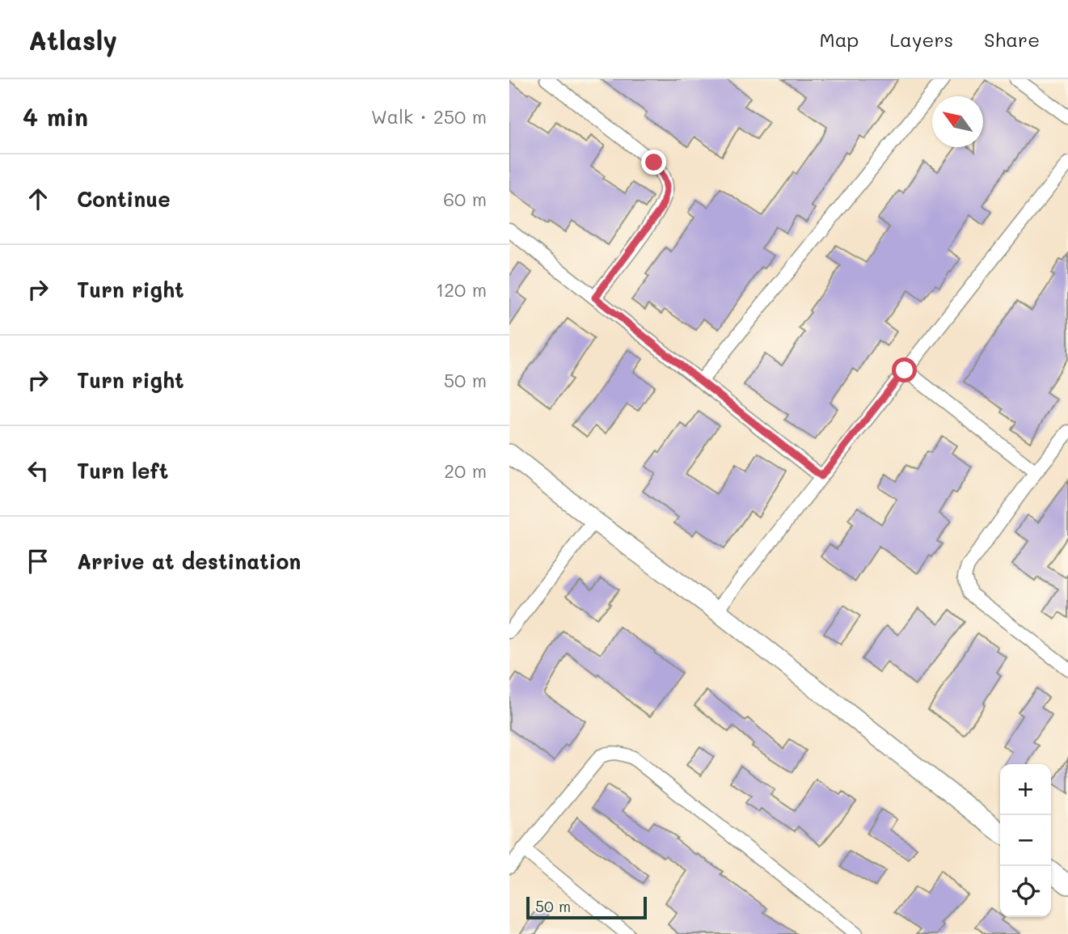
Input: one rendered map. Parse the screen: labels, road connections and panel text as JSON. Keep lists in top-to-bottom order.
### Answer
{
  "scale_bar": "50 m",
  "north": "top left",
  "page": {
    "header": "Atlasly",
    "nav": ["Map", "Layers", "Share"],
    "heading": ["4 min", "Walk · 250 m"],
    "list": [
      ["Continue", "60 m"],
      ["Turn right", "120 m"],
      ["Turn right", "50 m"],
      ["Turn left", "20 m"],
      "Arrive at destination"
    ],
    "map_buttons": ["+", "−"],
    "scale": "50 m"
  }
}
